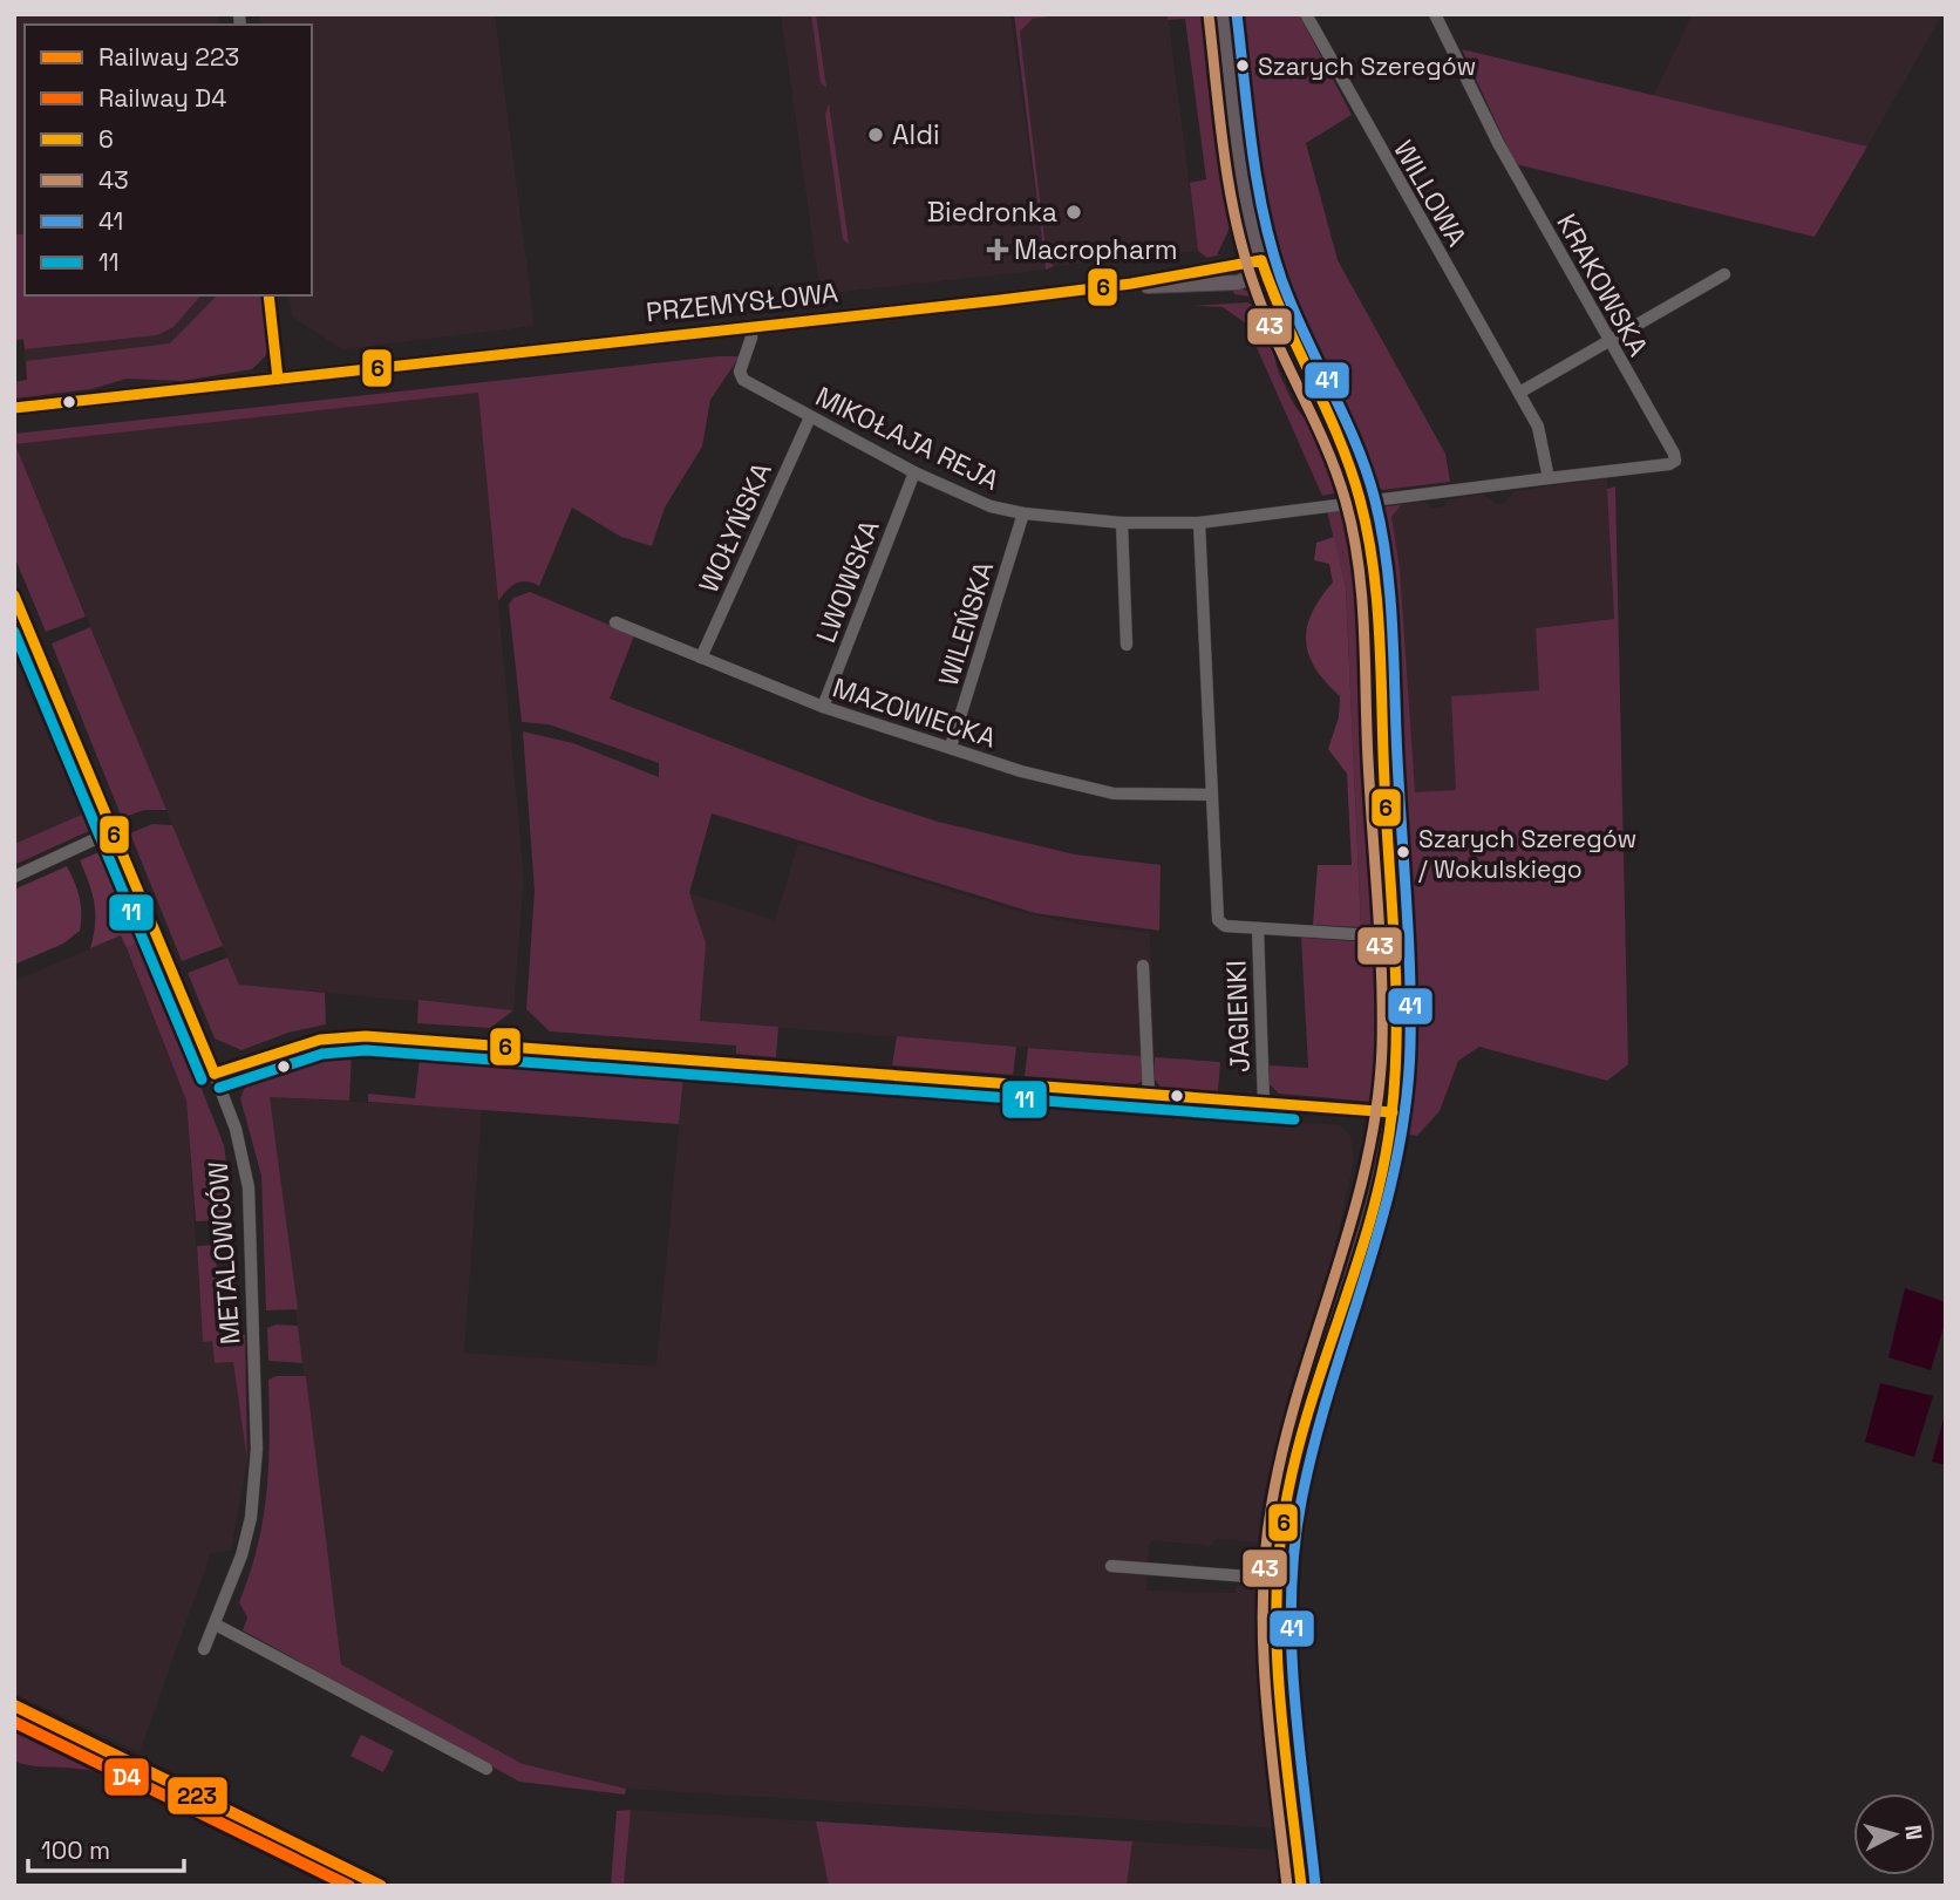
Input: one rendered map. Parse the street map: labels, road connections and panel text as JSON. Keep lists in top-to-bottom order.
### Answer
{
  "streets": {
    "main road": ["PRZEMYSŁOWA"],
    "street": [
      "WILLOWA",
      "KRAKOWSKA",
      "MIKOŁAJA REJA",
      "WOŁYŃSKA",
      "LWOWSKA",
      "WILEŃSKA",
      "MAZOWIECKA",
      "JAGIENKI",
      "METALOWCÓW"
    ]
  },
  "crossings": [
    ["WILLOWA", "KRAKOWSKA"],
    ["KRAKOWSKA", "MIKOŁAJA REJA"],
    ["PRZEMYSŁOWA", "MIKOŁAJA REJA"],
    ["MIKOŁAJA REJA", "WOŁYŃSKA"],
    ["MIKOŁAJA REJA", "LWOWSKA"],
    ["MIKOŁAJA REJA", "WILEŃSKA"],
    ["WOŁYŃSKA", "MAZOWIECKA"],
    ["LWOWSKA", "MAZOWIECKA"],
    ["WILEŃSKA", "MAZOWIECKA"]
  ],
  "places": {
    "other": [
      "Szarych Szeregów",
      "Aldi",
      "Biedronka",
      "Szarych Szeregów / Wokulskiego"
    ],
    "health": ["Macropharm"]
  },
  "lines": [
    "transit line 41",
    "transit line 43",
    "transit line 6",
    "transit line 11",
    "rail line 223",
    "rail line D4"
  ],
  "legend": [
    "Railway 223",
    "Railway D4",
    "6",
    "43",
    "41",
    "11"
  ],
  "scale_bar": "100 m",
  "north": "right"
}
